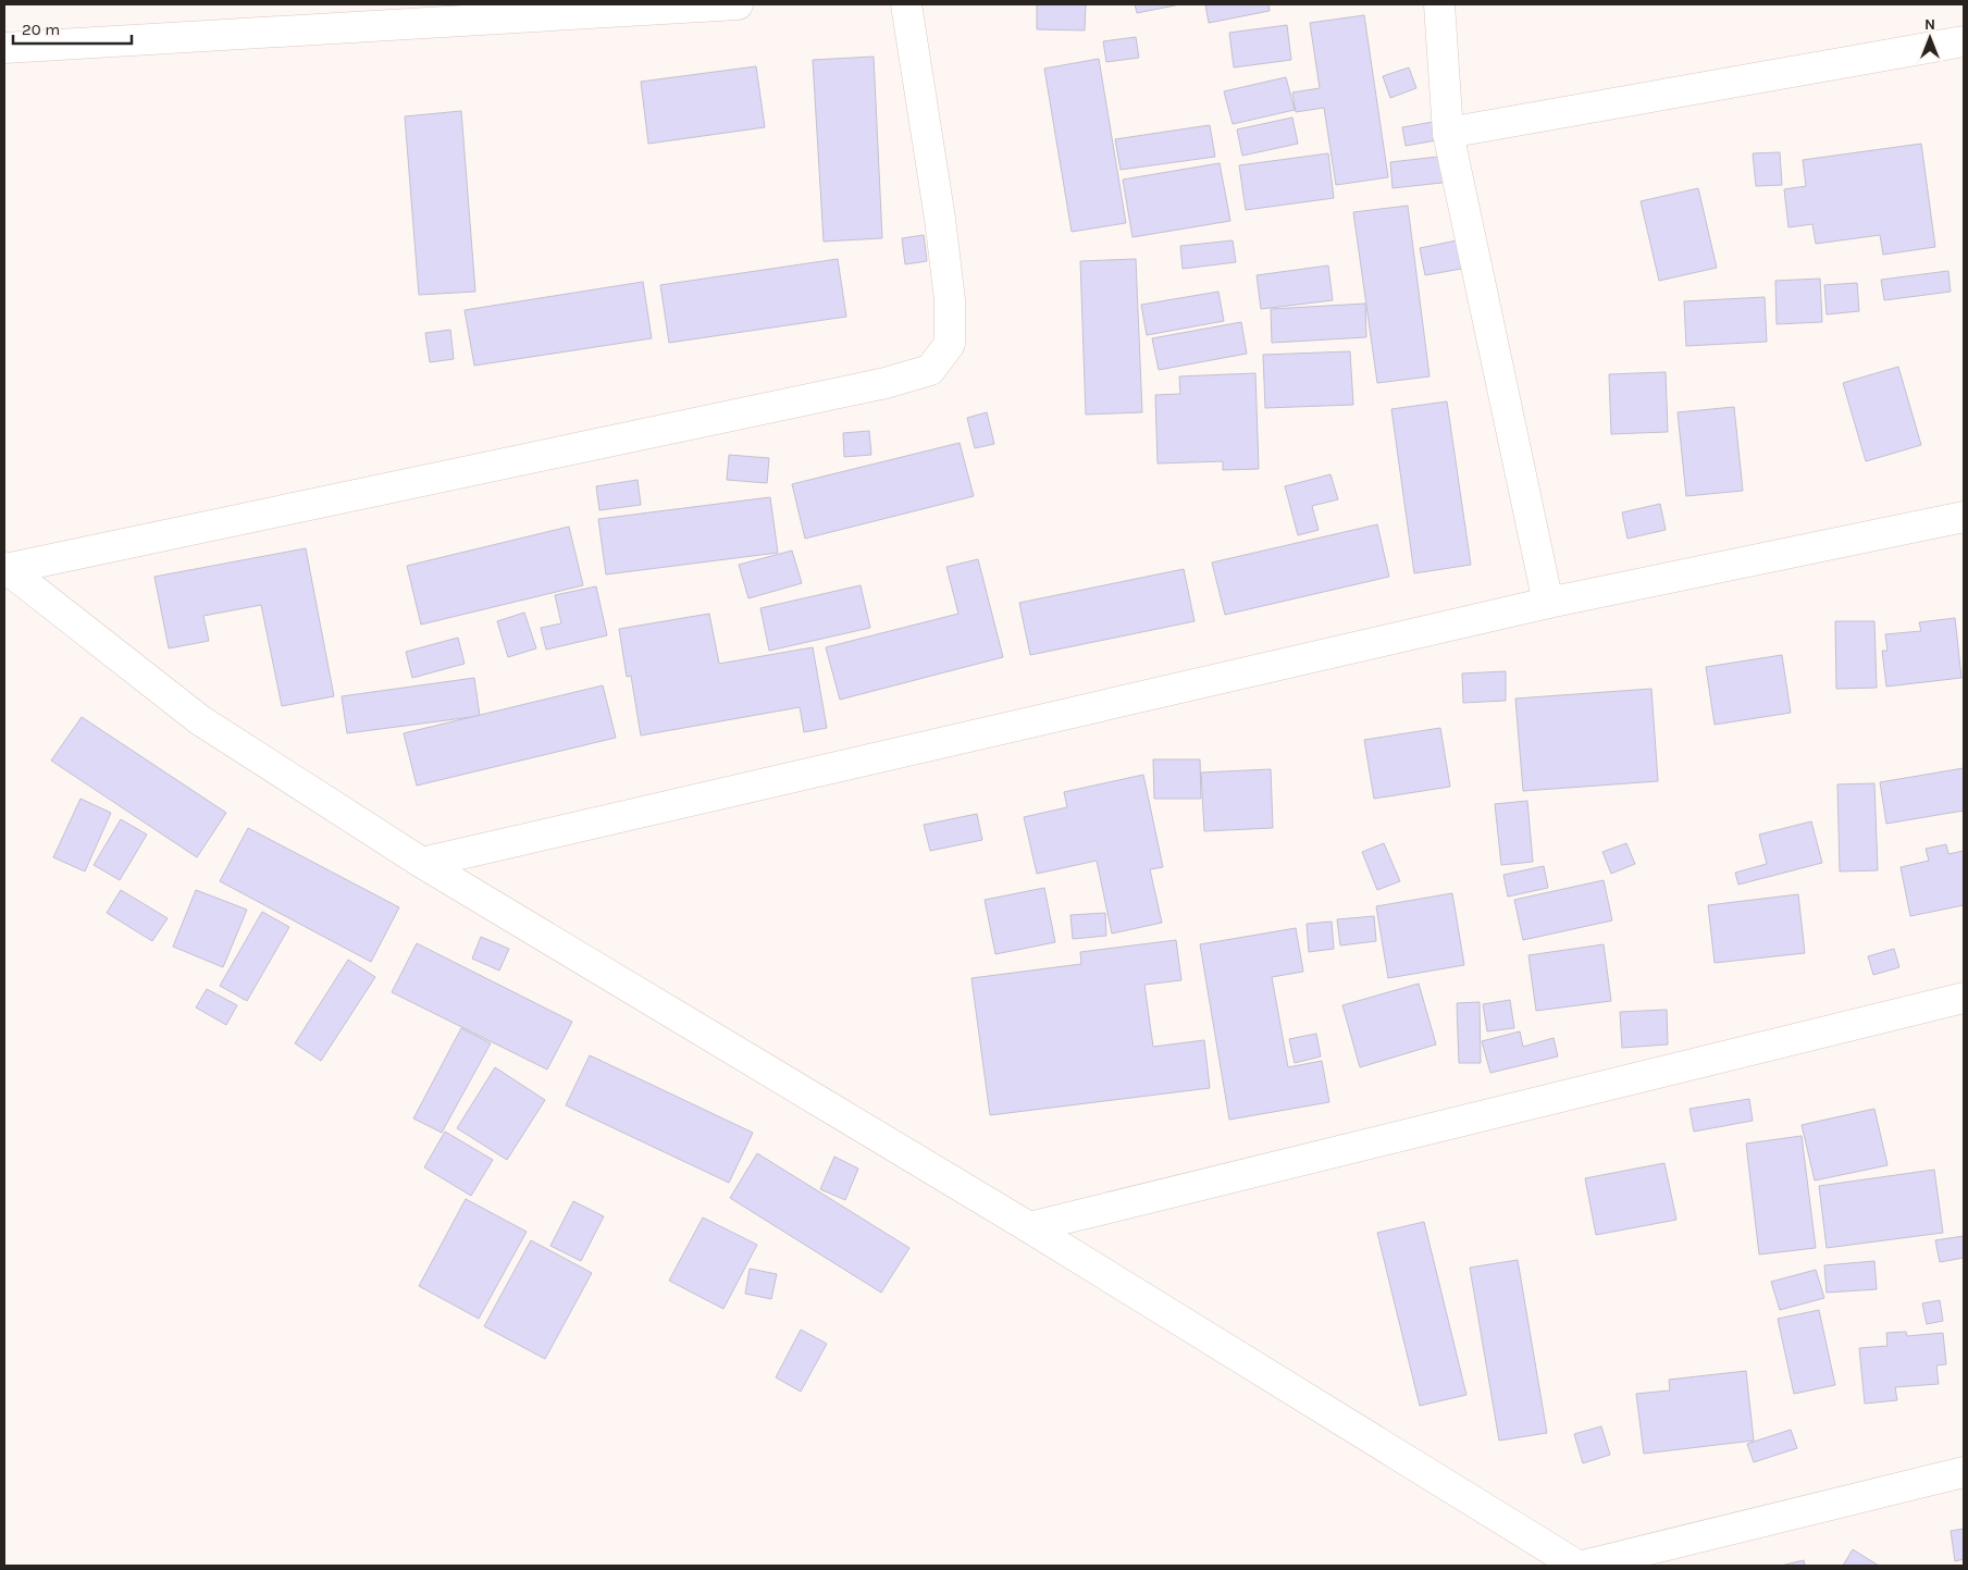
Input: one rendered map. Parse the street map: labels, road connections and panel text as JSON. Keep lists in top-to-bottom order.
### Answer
{
  "scale_bar": "20 m",
  "north": "top"
}
